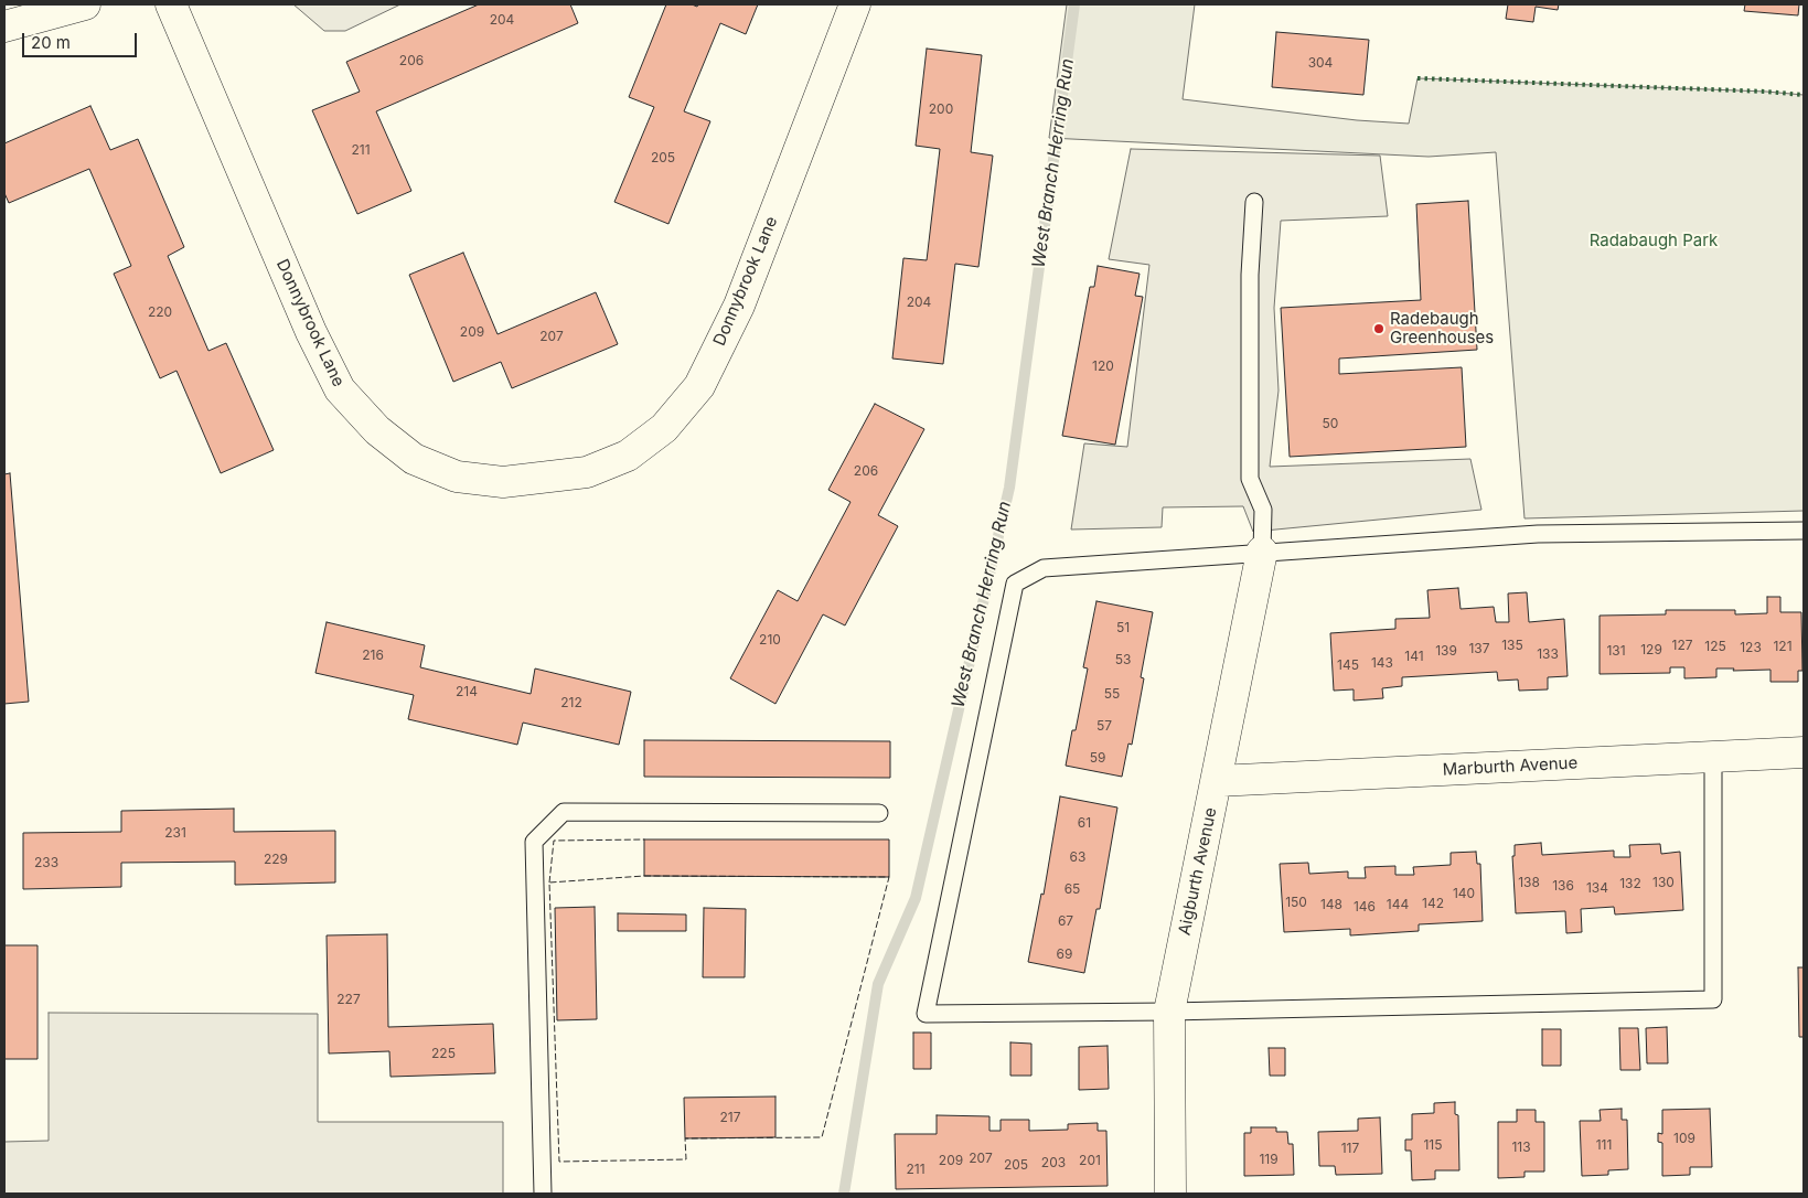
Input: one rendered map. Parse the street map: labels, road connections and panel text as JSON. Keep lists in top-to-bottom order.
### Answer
{
  "streets": {
    "street": ["Donnybrook Lane", "Marburth Avenue", "Aigburth Avenue"]
  },
  "crossings": [
    ["Marburth Avenue", "Aigburth Avenue"]
  ],
  "water": ["West Branch Herring Run"],
  "parks": ["Radabaugh Park"],
  "places": ["Radebaugh Greenhouses"],
  "house_numbers": [
    "204",
    "206",
    "304",
    "200",
    "211",
    "205",
    "204",
    "220",
    "209",
    "207",
    "120",
    "50",
    "206",
    "51",
    "210",
    "135",
    "127",
    "125",
    "121",
    "123",
    "137",
    "129",
    "139",
    "131",
    "133",
    "216",
    "141",
    "53",
    "143",
    "145",
    "214",
    "55",
    "212",
    "57",
    "59",
    "61",
    "231",
    "63",
    "229",
    "233",
    "138",
    "130",
    "132",
    "136",
    "134",
    "65",
    "140",
    "150",
    "142",
    "148",
    "144",
    "146",
    "67",
    "69",
    "227",
    "225",
    "217",
    "109",
    "115",
    "111",
    "113",
    "117",
    "207",
    "119",
    "209",
    "201",
    "203",
    "205",
    "211"
  ],
  "scale_bar": "20 m"
}
